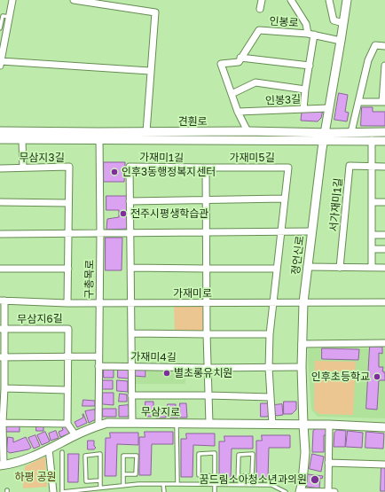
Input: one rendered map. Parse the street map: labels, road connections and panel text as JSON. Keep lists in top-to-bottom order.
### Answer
{
  "streets": {
    "street": [
      "인봉로",
      "인봉3길",
      "견훤로",
      "무삼지3길",
      "가재미1길",
      "가재미5길",
      "서가재미1길",
      "정언신로",
      "구총목로",
      "가재미로",
      "무삼지6길",
      "가재미4길",
      "무삼지로"
    ]
  },
  "crossings": [
    ["인봉로", "정언신로"],
    ["인봉3길", "정언신로"],
    ["견훤로", "정언신로"],
    ["견훤로", "구총목로"],
    ["무삼지3길", "가재미로"],
    ["가재미1길", "가재미5길"],
    ["가재미1길", "가재미로"],
    ["가재미1길", "가재미4길"],
    ["가재미1길", "무삼지로"],
    ["가재미5길", "가재미로"],
    ["가재미5길", "가재미4길"],
    ["가재미5길", "무삼지로"],
    ["정언신로", "가재미로"],
    ["정언신로", "가재미4길"],
    ["정언신로", "무삼지로"],
    ["구총목로", "가재미로"],
    ["구총목로", "가재미4길"],
    ["구총목로", "무삼지로"]
  ],
  "parks": ["하평 공원"],
  "places": [
    "인후3동행정복지센터",
    "전주시평생학습관",
    "별초롱유치원",
    "인후초등학교",
    "꿈드림소아청소년과의원"
  ]
}
